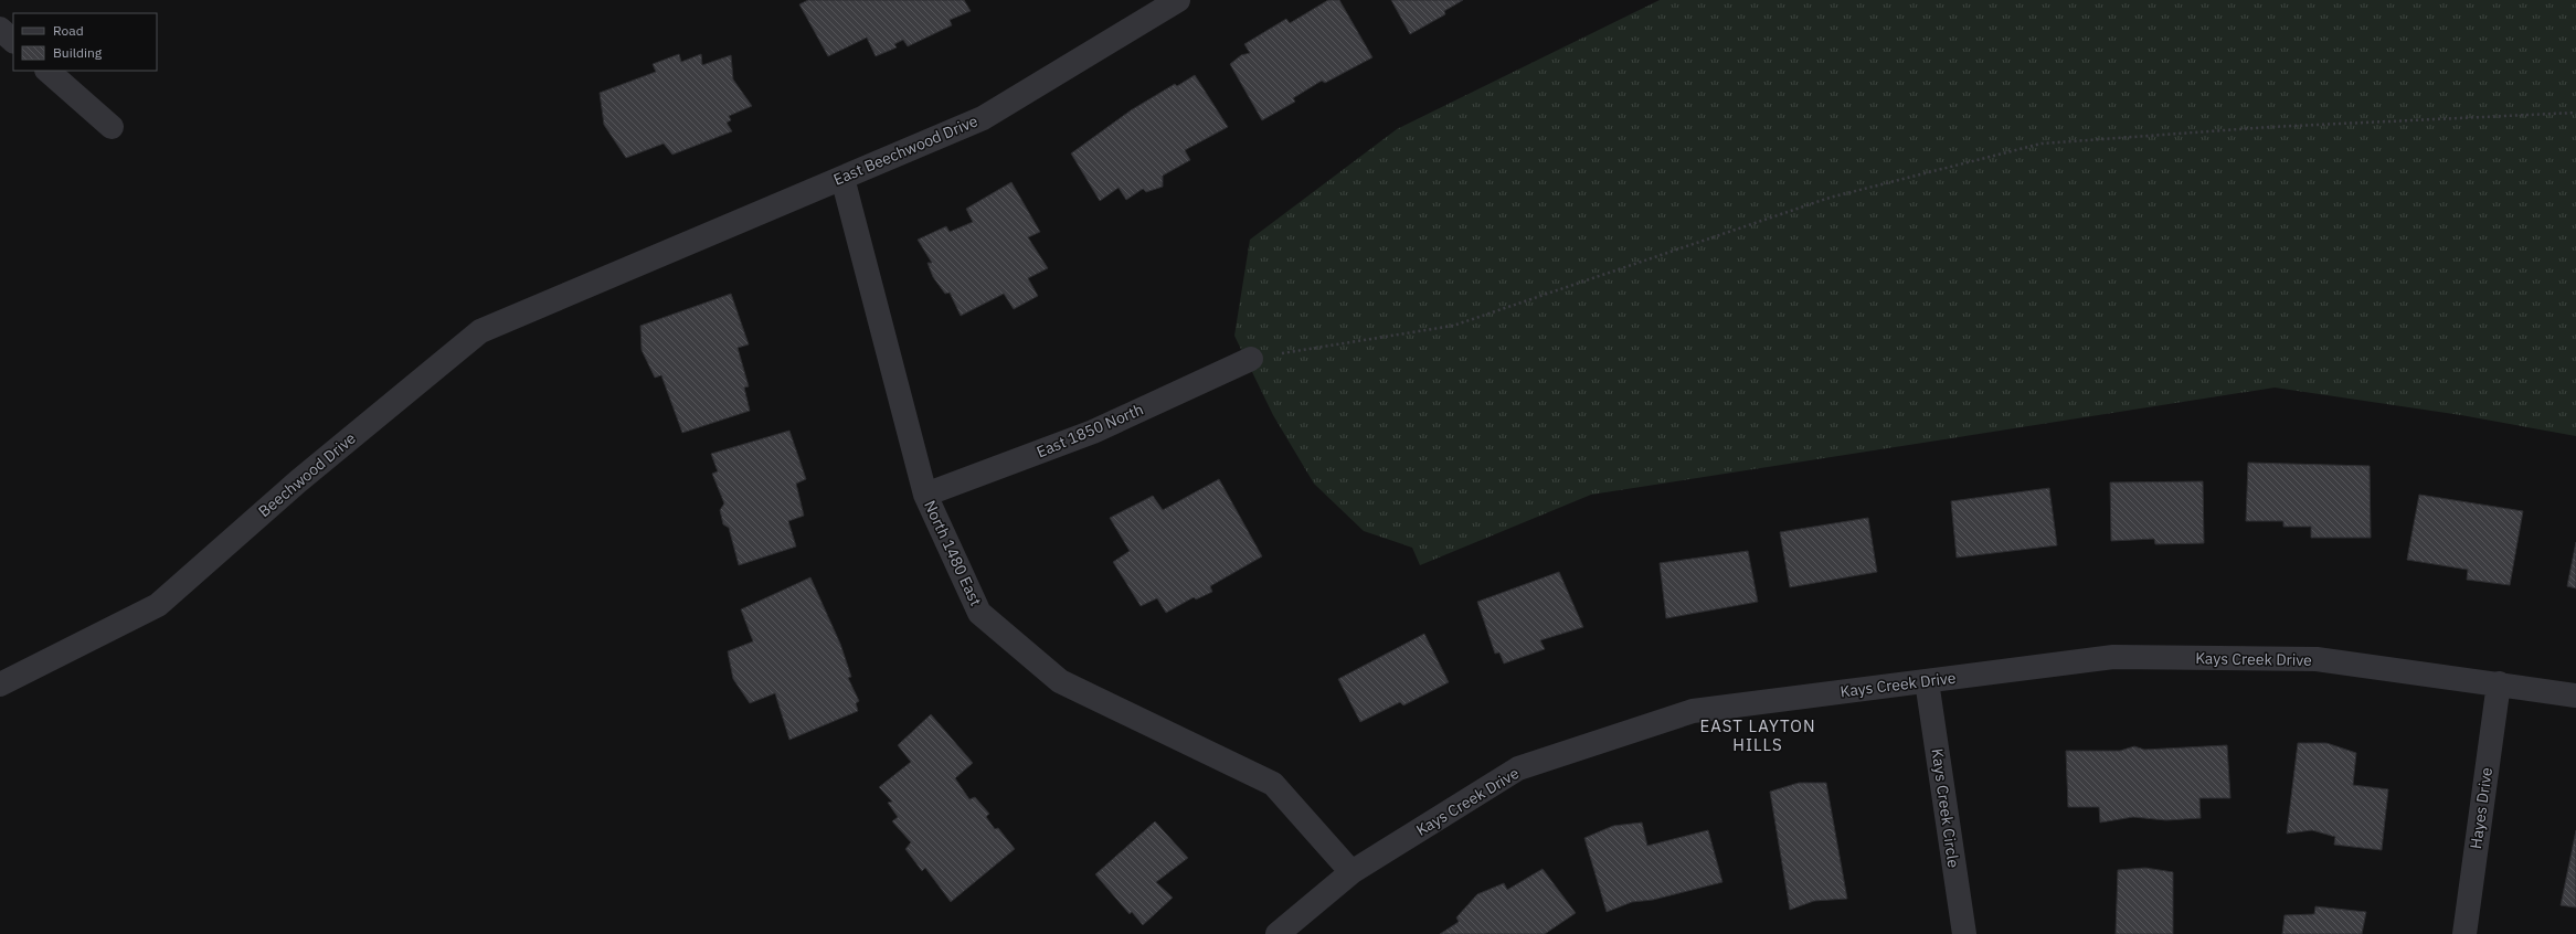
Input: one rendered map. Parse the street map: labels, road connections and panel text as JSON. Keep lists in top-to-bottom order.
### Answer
{
  "streets": {
    "street": [
      "East Beechwood Drive",
      "East 1850 North",
      "Beechwood Drive",
      "North 1480 East",
      "Kays Creek Drive",
      "Kays Creek Circle",
      "Hayes Drive"
    ]
  },
  "crossings": [
    ["East Beechwood Drive", "Beechwood Drive"],
    ["East Beechwood Drive", "North 1480 East"],
    ["East 1850 North", "North 1480 East"],
    ["North 1480 East", "Kays Creek Drive"],
    ["Kays Creek Drive", "Kays Creek Circle"],
    ["Kays Creek Drive", "Hayes Drive"]
  ],
  "districts": ["EAST LAYTON HILLS"],
  "legend": ["Road", "Building"]
}
